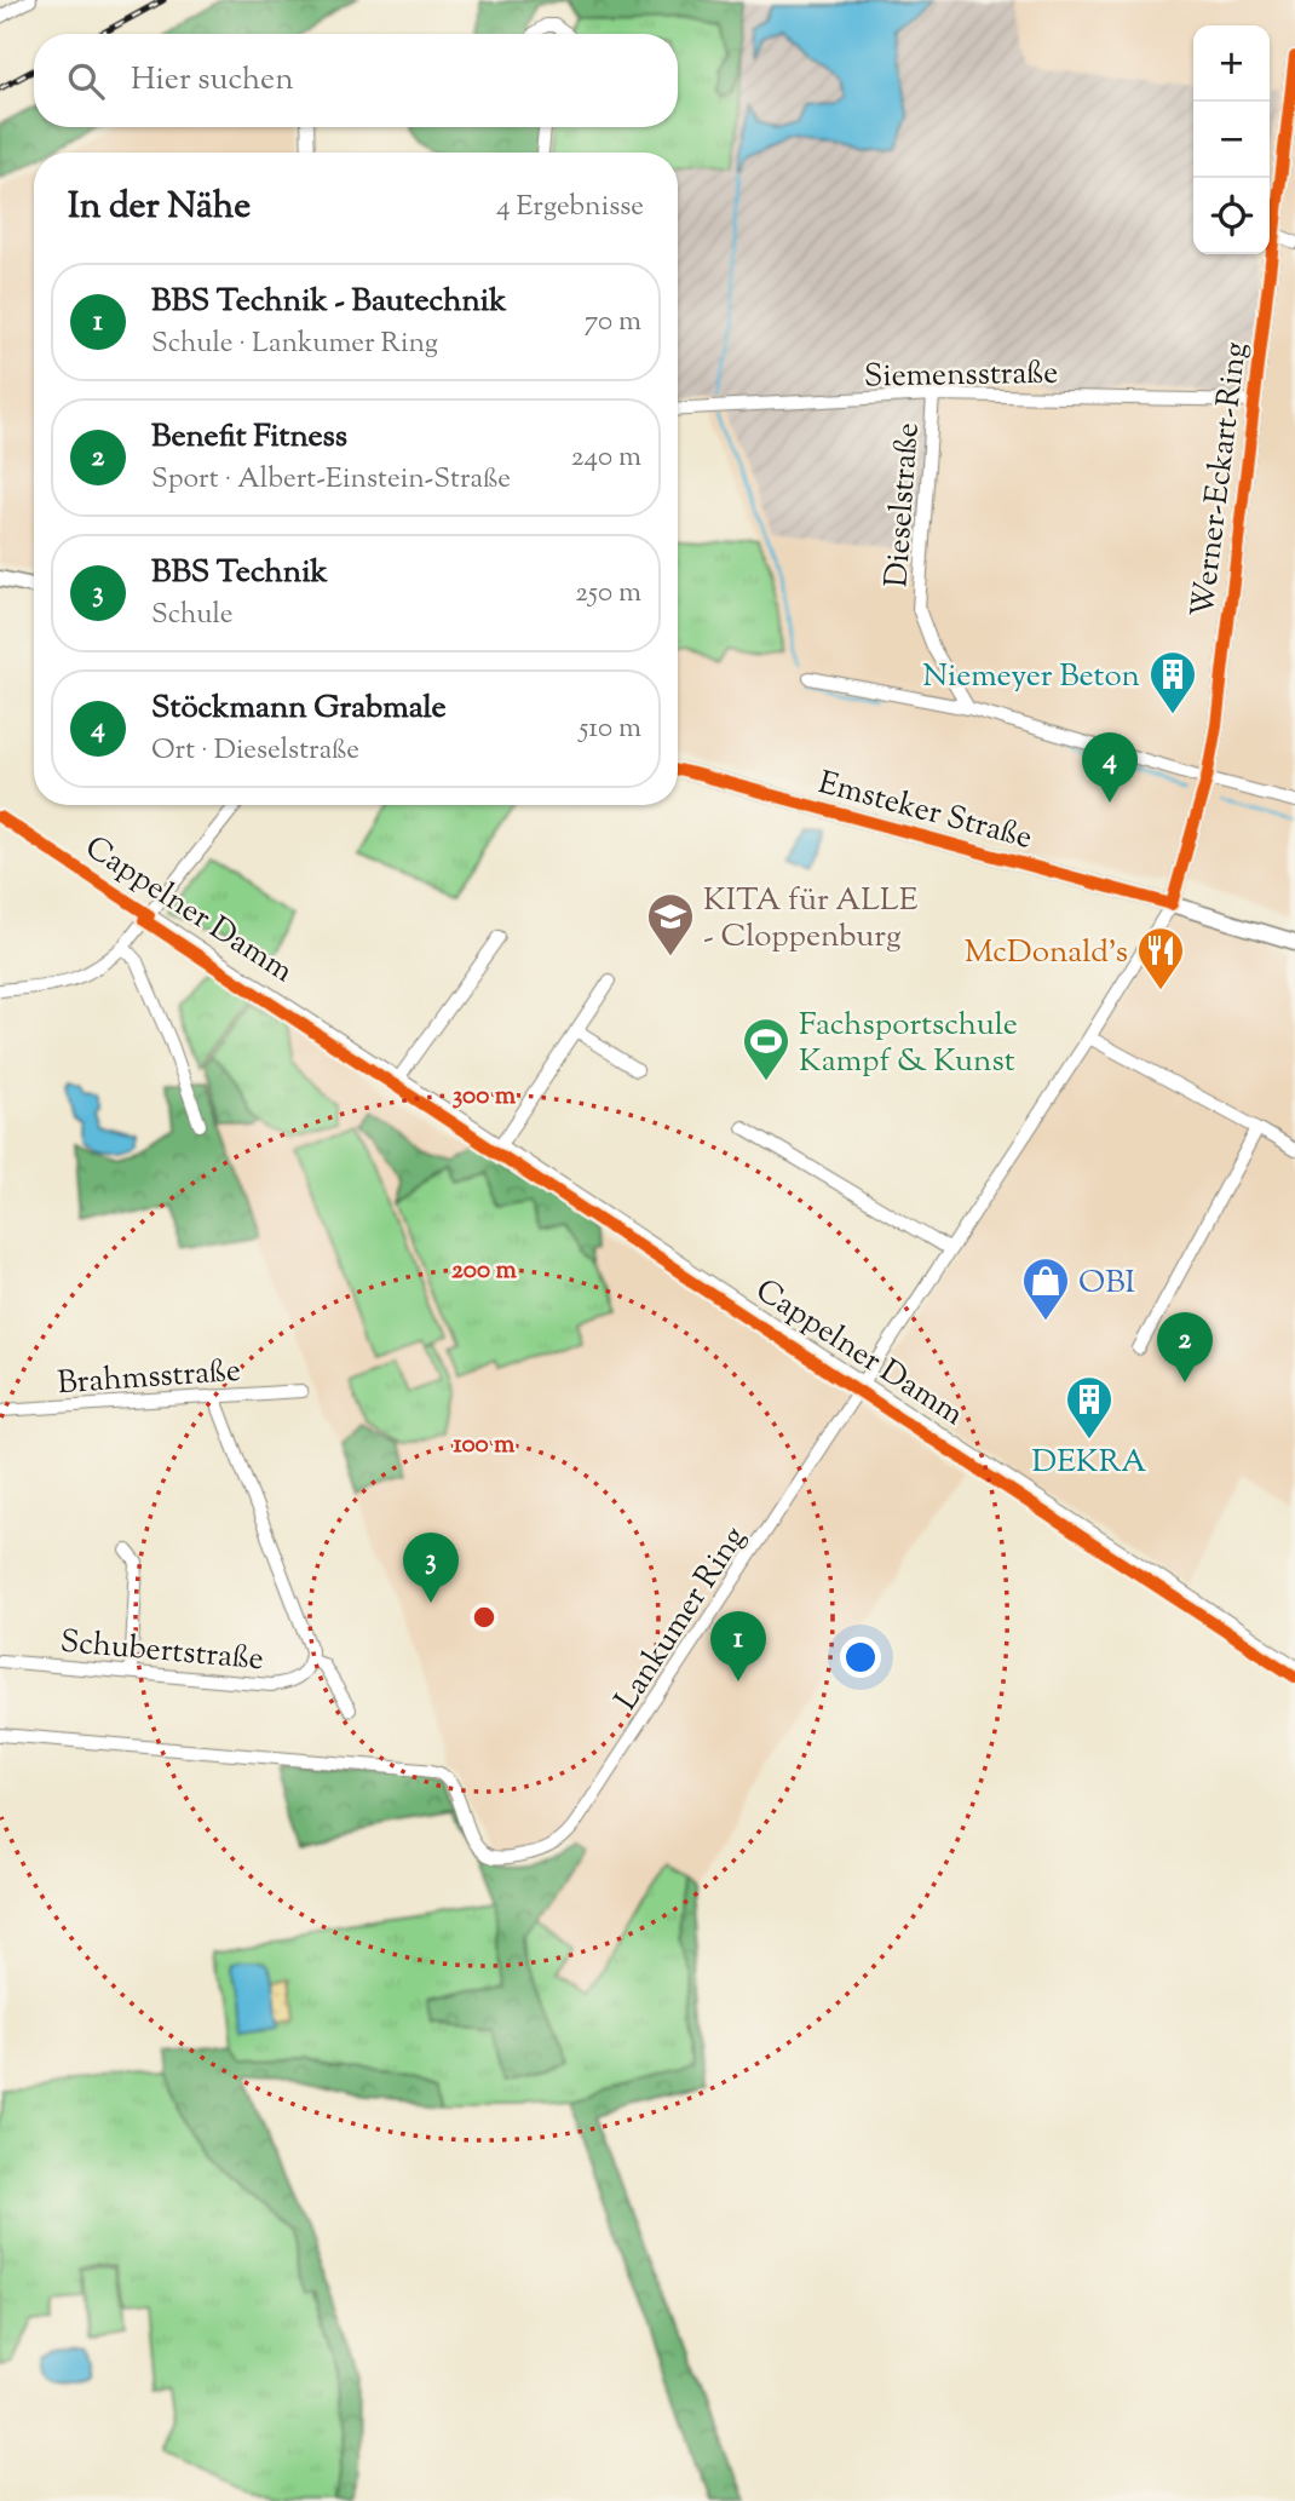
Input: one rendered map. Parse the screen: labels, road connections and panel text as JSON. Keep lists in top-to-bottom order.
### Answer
{
  "streets": {
    "street": [
      "Siemensstraße",
      "Werner-Eckart-Ring",
      "Dieselstraße",
      "Emsteker Straße",
      "Cappelner Damm",
      "Brahmsstraße",
      "Lankumer Ring",
      "Schubertstraße"
    ]
  },
  "crossings": [
    ["Siemensstraße", "Werner-Eckart-Ring"],
    ["Siemensstraße", "Dieselstraße"],
    ["Werner-Eckart-Ring", "Emsteker Straße"],
    ["Werner-Eckart-Ring", "Lankumer Ring"],
    ["Emsteker Straße", "Lankumer Ring"],
    ["Cappelner Damm", "Lankumer Ring"],
    ["Brahmsstraße", "Schubertstraße"]
  ],
  "places": {
    "building": ["Niemeyer Beton", "DEKRA"],
    "school or university": ["KITA für ALLE - Cloppenburg"],
    "restaurant": ["McDonald's"],
    "sports": ["Fachsportschule Kampf & Kunst"],
    "shop": ["OBI"]
  },
  "page": {
    "map_buttons": ["+", "−"],
    "search": "Hier suchen",
    "heading": ["In der Nähe", "4 Ergebnisse"],
    "list": [
      {
        "mark": "1",
        "name": "BBS Technik - Bautechnik",
        "note": "Schule · Lankumer Ring",
        "value": "70 m"
      },
      {
        "mark": "2",
        "name": "Benefit Fitness",
        "note": "Sport · Albert-Einstein-Straße",
        "value": "240 m"
      },
      {
        "mark": "3",
        "name": "BBS Technik",
        "note": "Schule",
        "value": "250 m"
      },
      {
        "mark": "4",
        "name": "Stöckmann Grabmale",
        "note": "Ort · Dieselstraße",
        "value": "510 m"
      }
    ],
    "pins": [
      "4",
      "2",
      "3",
      "1"
    ]
  },
  "rings": ["300 m", "200 m", "100 m"]
}
